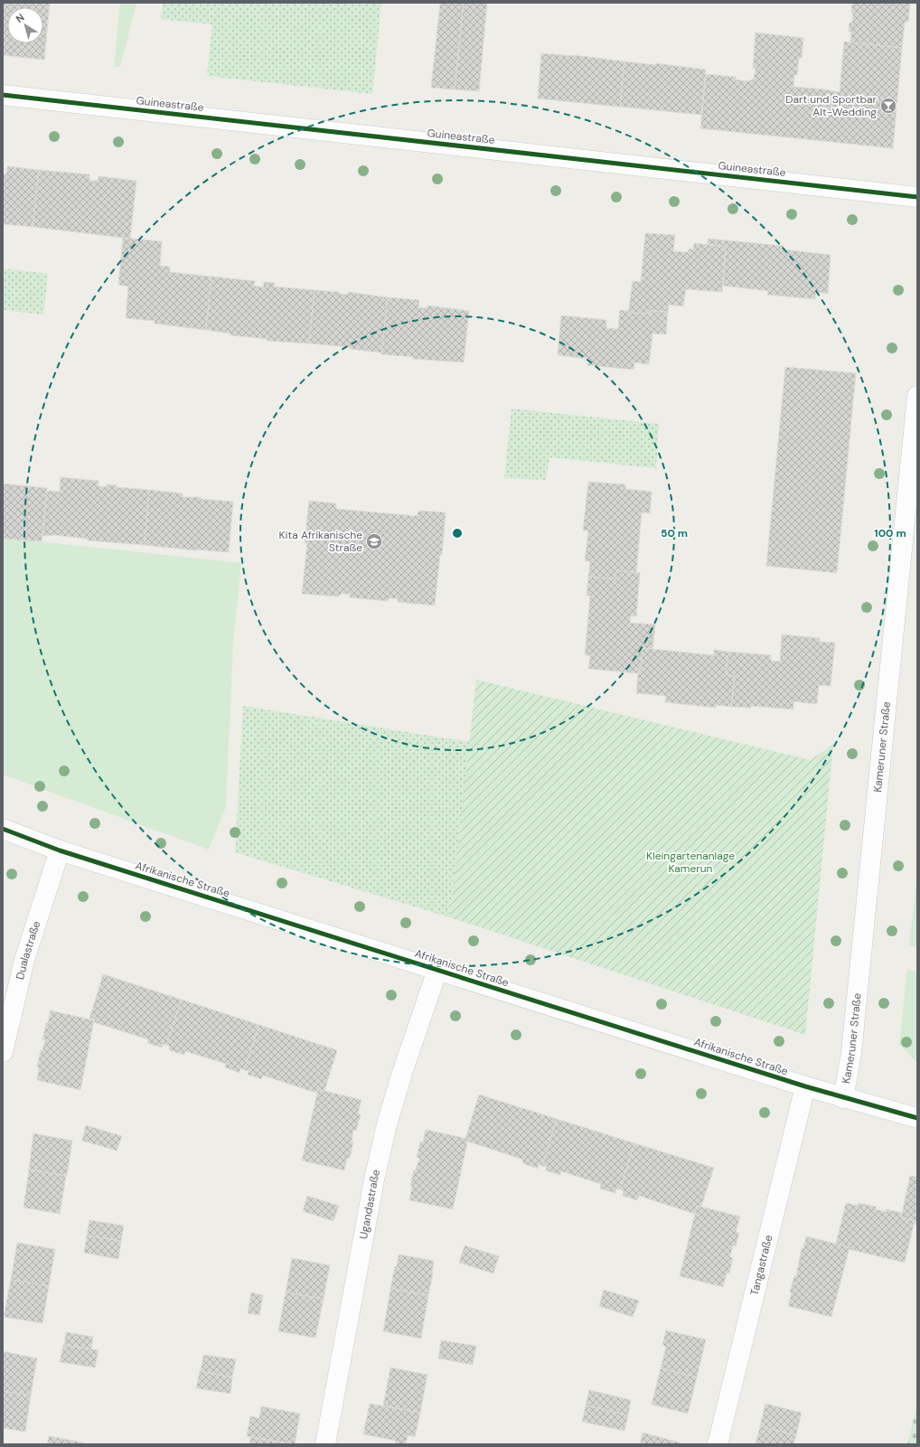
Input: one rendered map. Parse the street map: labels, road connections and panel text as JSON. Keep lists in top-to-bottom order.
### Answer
{
  "streets": {
    "street": [
      "Guineastraße",
      "Kameruner Straße",
      "Afrikanische Straße",
      "Dualastraße",
      "Ugandastraße",
      "Tangastraße"
    ]
  },
  "crossings": [
    ["Kameruner Straße", "Afrikanische Straße"],
    ["Afrikanische Straße", "Dualastraße"],
    ["Afrikanische Straße", "Ugandastraße"],
    ["Afrikanische Straße", "Tangastraße"]
  ],
  "parks": ["Kleingartenanlage Kamerun"],
  "places": {
    "bar": ["Dart und Sportbar Alt-Wedding"],
    "school or university": ["Kita Afrikanische Straße"]
  },
  "north": "top left",
  "rings": ["50 m", "100 m"]
}
